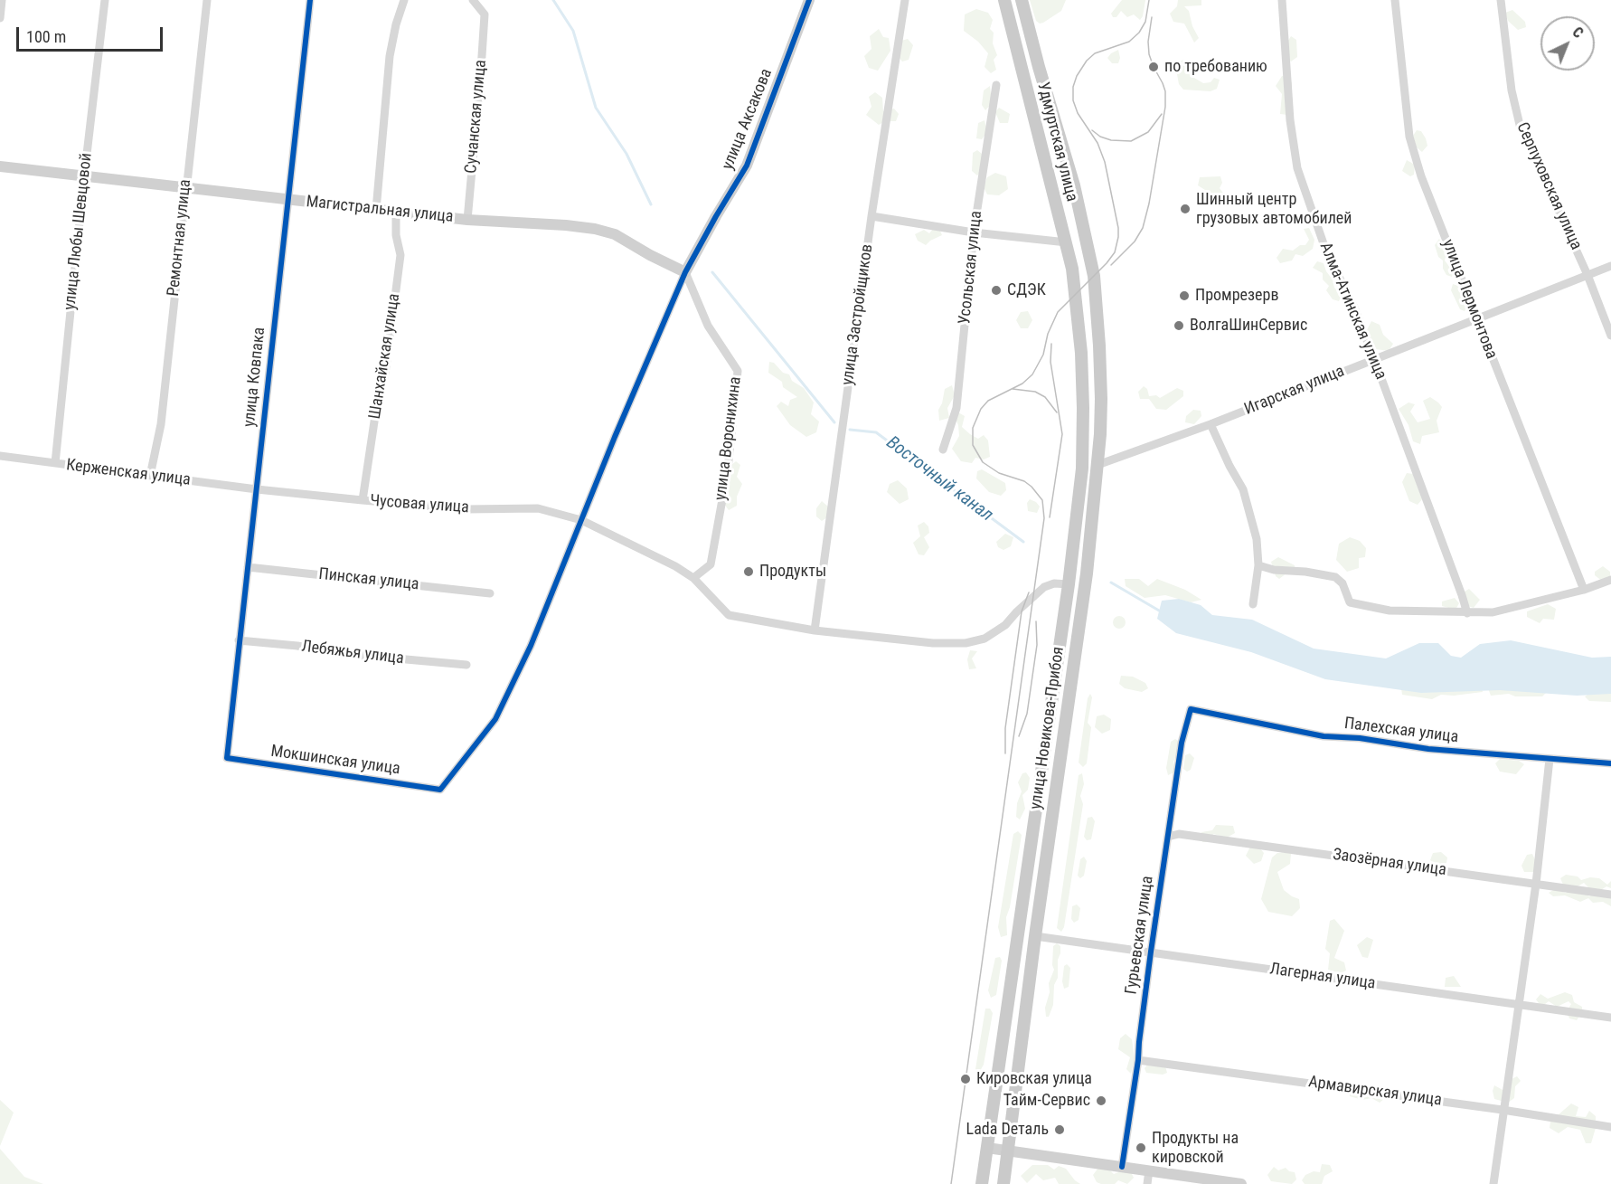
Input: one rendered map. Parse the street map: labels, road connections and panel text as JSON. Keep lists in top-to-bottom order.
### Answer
{
  "streets": {
    "main road": ["Удмуртская улица", "улица Новикова-Прибоя"],
    "street": [
      "Сучанская улица",
      "улица Аксакова",
      "Серпуховская улица",
      "Магистральная улица",
      "улица Любы Шевцовой",
      "Ремонтная улица",
      "Усольская улица",
      "улица Лермонтова",
      "Алма-Атинская улица",
      "улица Застройщиков",
      "Шанхайская улица",
      "улица Ковпака",
      "Игарская улица",
      "улица Воронихина",
      "Керженская улица",
      "Чусовая улица",
      "Пинская улица",
      "Лебяжья улица",
      "Палехская улица",
      "Мокшинская улица",
      "Заозёрная улица",
      "Гурьевская улица",
      "Лагерная улица",
      "Армавирская улица"
    ]
  },
  "crossings": [
    ["Сучанская улица", "Магистральная улица"],
    ["улица Аксакова", "Магистральная улица"],
    ["улица Аксакова", "улица Воронихина"],
    ["Удмуртская улица", "улица Новикова-Прибоя"],
    ["Серпуховская улица", "Игарская улица"],
    ["Магистральная улица", "улица Любы Шевцовой"],
    ["Магистральная улица", "Ремонтная улица"],
    ["Магистральная улица", "Шанхайская улица"],
    ["Магистральная улица", "улица Ковпака"],
    ["Магистральная улица", "улица Воронихина"],
    ["улица Любы Шевцовой", "Керженская улица"],
    ["Ремонтная улица", "Керженская улица"],
    ["улица Лермонтова", "Игарская улица"],
    ["Алма-Атинская улица", "Игарская улица"],
    ["улица Застройщиков", "Чусовая улица"],
    ["Шанхайская улица", "Чусовая улица"],
    ["улица Ковпака", "Керженская улица"],
    ["улица Ковпака", "Чусовая улица"],
    ["улица Ковпака", "Пинская улица"],
    ["улица Ковпака", "Лебяжья улица"],
    ["улица Ковпака", "Мокшинская улица"],
    ["Игарская улица", "улица Новикова-Прибоя"],
    ["улица Воронихина", "Чусовая улица"],
    ["Керженская улица", "Чусовая улица"],
    ["Чусовая улица", "улица Новикова-Прибоя"],
    ["Чусовая улица", "Мокшинская улица"],
    ["улица Новикова-Прибоя", "Лагерная улица"],
    ["Палехская улица", "Гурьевская улица"],
    ["Заозёрная улица", "Гурьевская улица"],
    ["Гурьевская улица", "Лагерная улица"],
    ["Гурьевская улица", "Армавирская улица"]
  ],
  "water": ["Восточный канал"],
  "places": [
    "по требованию",
    "Шинный центр грузовых автомобилей",
    "СДЭК",
    "Промрезерв",
    "ВолгаШинСервис",
    "Продукты",
    "Кировская улица",
    "Тайм-Сервис",
    "Lada Dеталь",
    "Продукты на кировской"
  ],
  "scale_bar": "100 m",
  "north": "top right"
}
